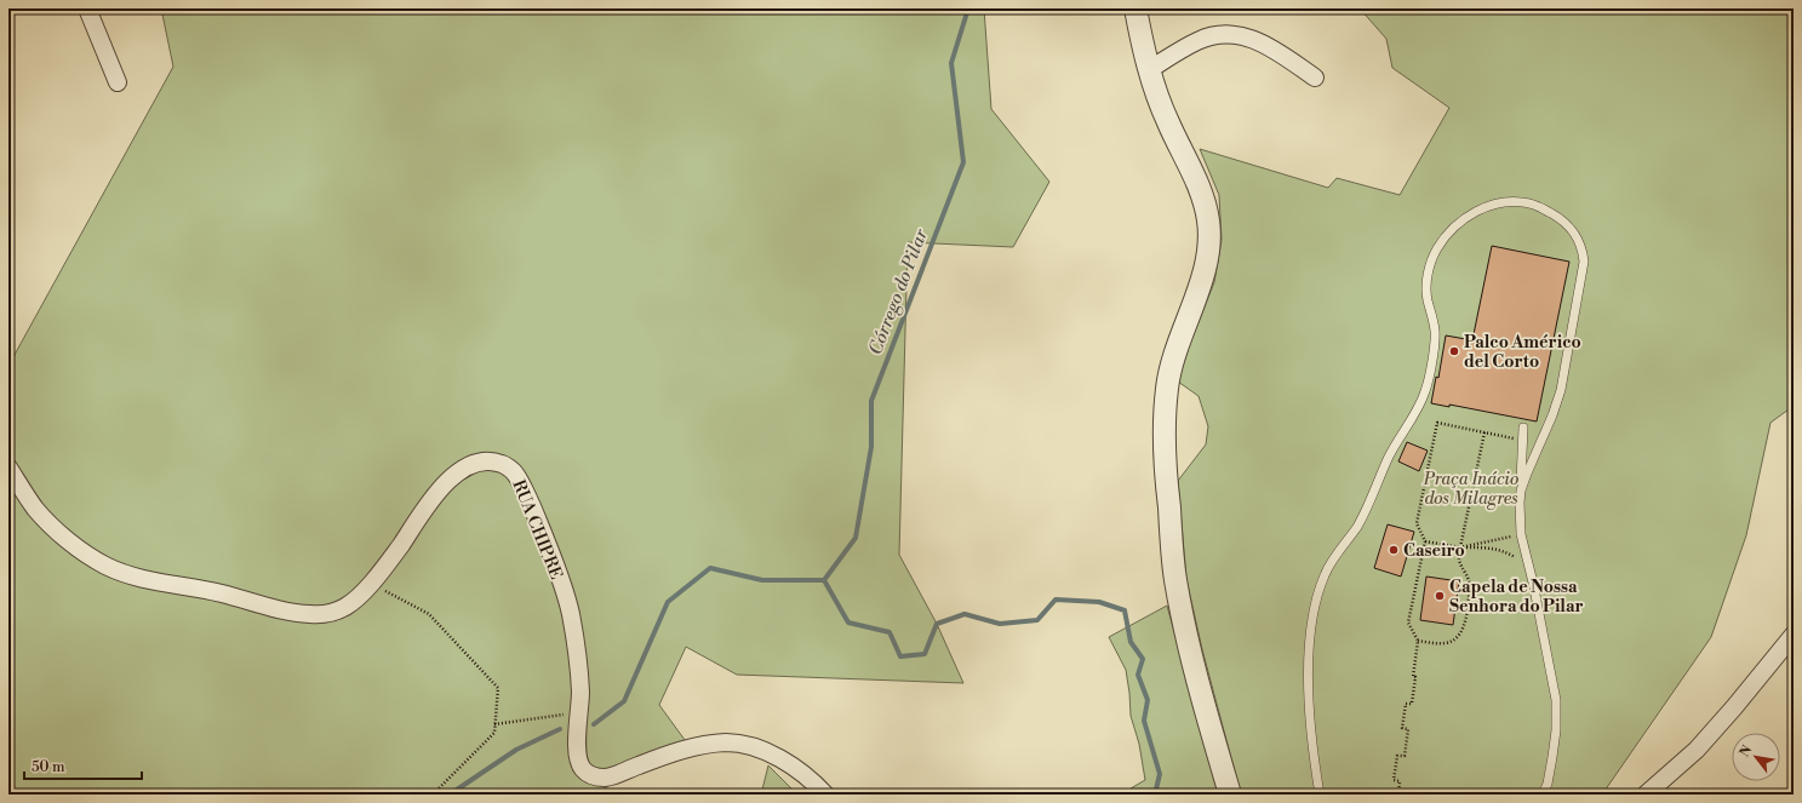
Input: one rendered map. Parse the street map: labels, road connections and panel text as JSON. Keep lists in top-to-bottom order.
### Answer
{
  "streets": {
    "street": ["RUA CHIPRE"]
  },
  "water": ["Córrego do Pilar"],
  "parks": ["Praça Inácio dos Milagres"],
  "places": ["Palco Américo del Corto", "Caseiro", "Capela de Nossa Senhora do Pilar"],
  "scale_bar": "50 m",
  "north": "top left"
}
